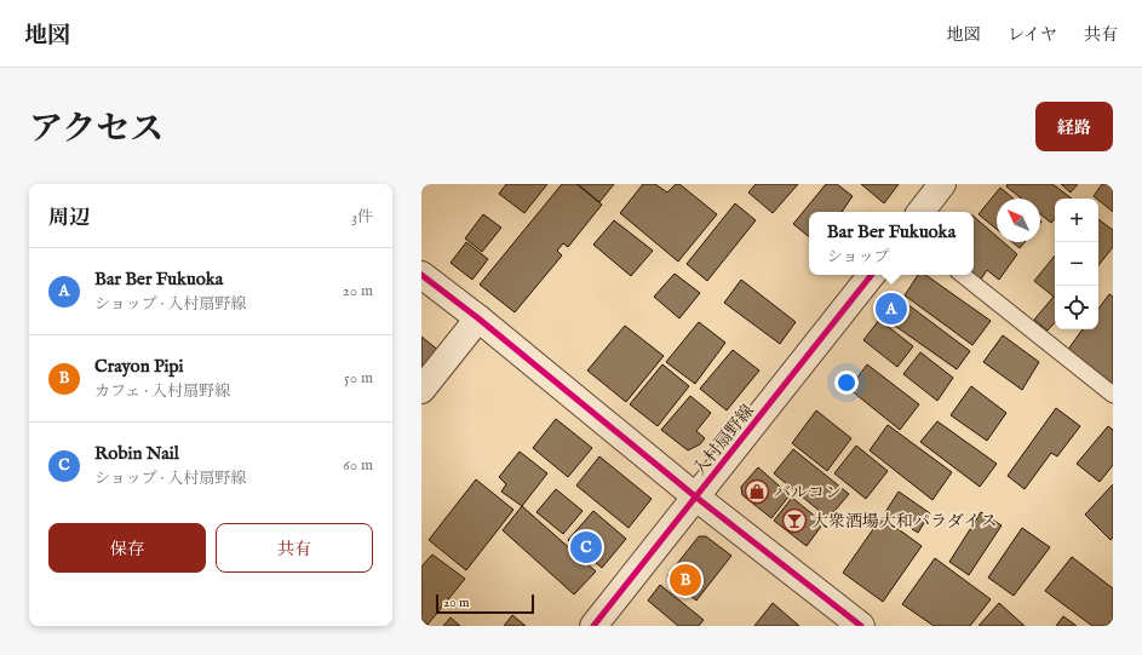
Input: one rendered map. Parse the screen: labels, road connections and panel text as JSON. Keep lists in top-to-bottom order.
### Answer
{
  "streets": {
    "street": ["入村扇野線"]
  },
  "places": {
    "shop": ["バルコン"],
    "bar": ["大衆酒場大和パラダイス"]
  },
  "scale_bar": "20 m",
  "north": "top left",
  "page": {
    "header": "地図",
    "nav": ["地図", "レイヤ", "共有"],
    "title": "アクセス",
    "buttons": [
      "経路",
      ["保存", "共有"]
    ],
    "heading": ["周辺", "3件"],
    "map_buttons": ["+", "−"],
    "popup": ["Bar Ber Fukuoka", "ショップ"],
    "list": [
      {
        "mark": "A",
        "name": "Bar Ber Fukuoka",
        "note": "ショップ · 入村扇野線",
        "value": "20 m"
      },
      {
        "mark": "B",
        "name": "Crayon Pipi",
        "note": "カフェ · 入村扇野線",
        "value": "50 m"
      },
      {
        "mark": "C",
        "name": "Robin Nail",
        "note": "ショップ · 入村扇野線",
        "value": "60 m"
      }
    ],
    "pins": ["A", "C", "B"],
    "scale": "20 m"
  }
}
